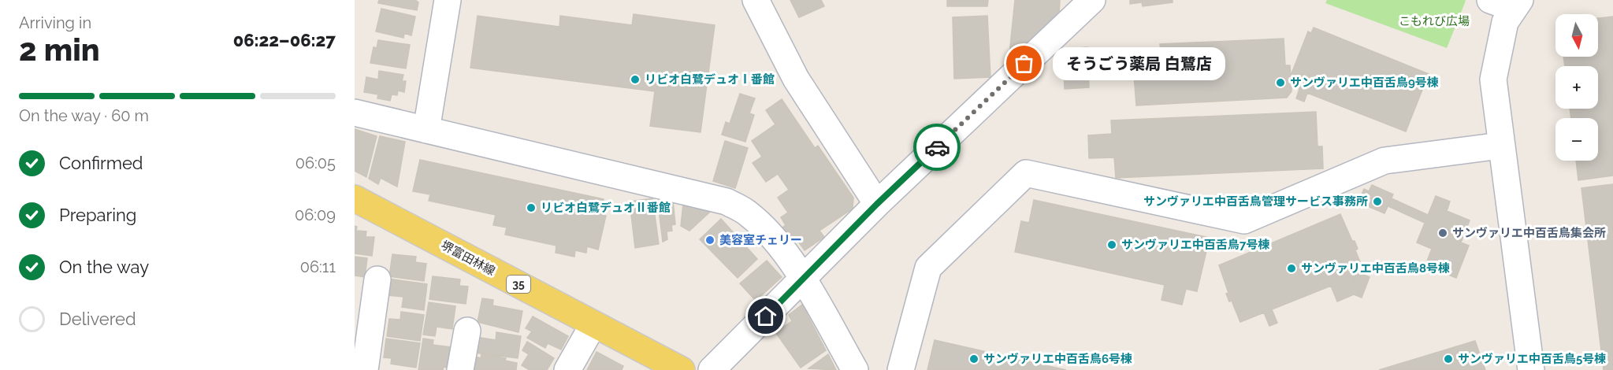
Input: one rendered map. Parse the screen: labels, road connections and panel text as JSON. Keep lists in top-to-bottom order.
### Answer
{
  "streets": {
    "main road": ["堺富田林線", "35"]
  },
  "parks": ["こもれび広場"],
  "places": [
    "そうごう薬局 白鷺店",
    "リビオ白鷺デュオⅠ番館",
    "サンヴァリエ中百舌鳥9号棟",
    "サンヴァリエ中百舌鳥管理サービス事務所",
    "リビオ白鷺デュオⅡ番館",
    "サンヴァリエ中百舌鳥集会所",
    "美容室チェリー",
    "サンヴァリエ中百舌鳥7号棟",
    "サンヴァリエ中百舌鳥8号棟",
    "サンヴァリエ中百舌鳥6号棟",
    "サンヴァリエ中百舌鳥5号棟"
  ],
  "north": "bottom",
  "page": {
    "heading": ["2 min", "Arriving in", "06:22–06:27"],
    "map_buttons": ["+", "−"],
    "bubble": "そうごう薬局 白鷺店",
    "bar": "On the way · 60 m",
    "list": [
      ["Confirmed", "06:05"],
      ["Preparing", "06:09"],
      ["On the way", "06:11"],
      "Delivered"
    ]
  }
}
